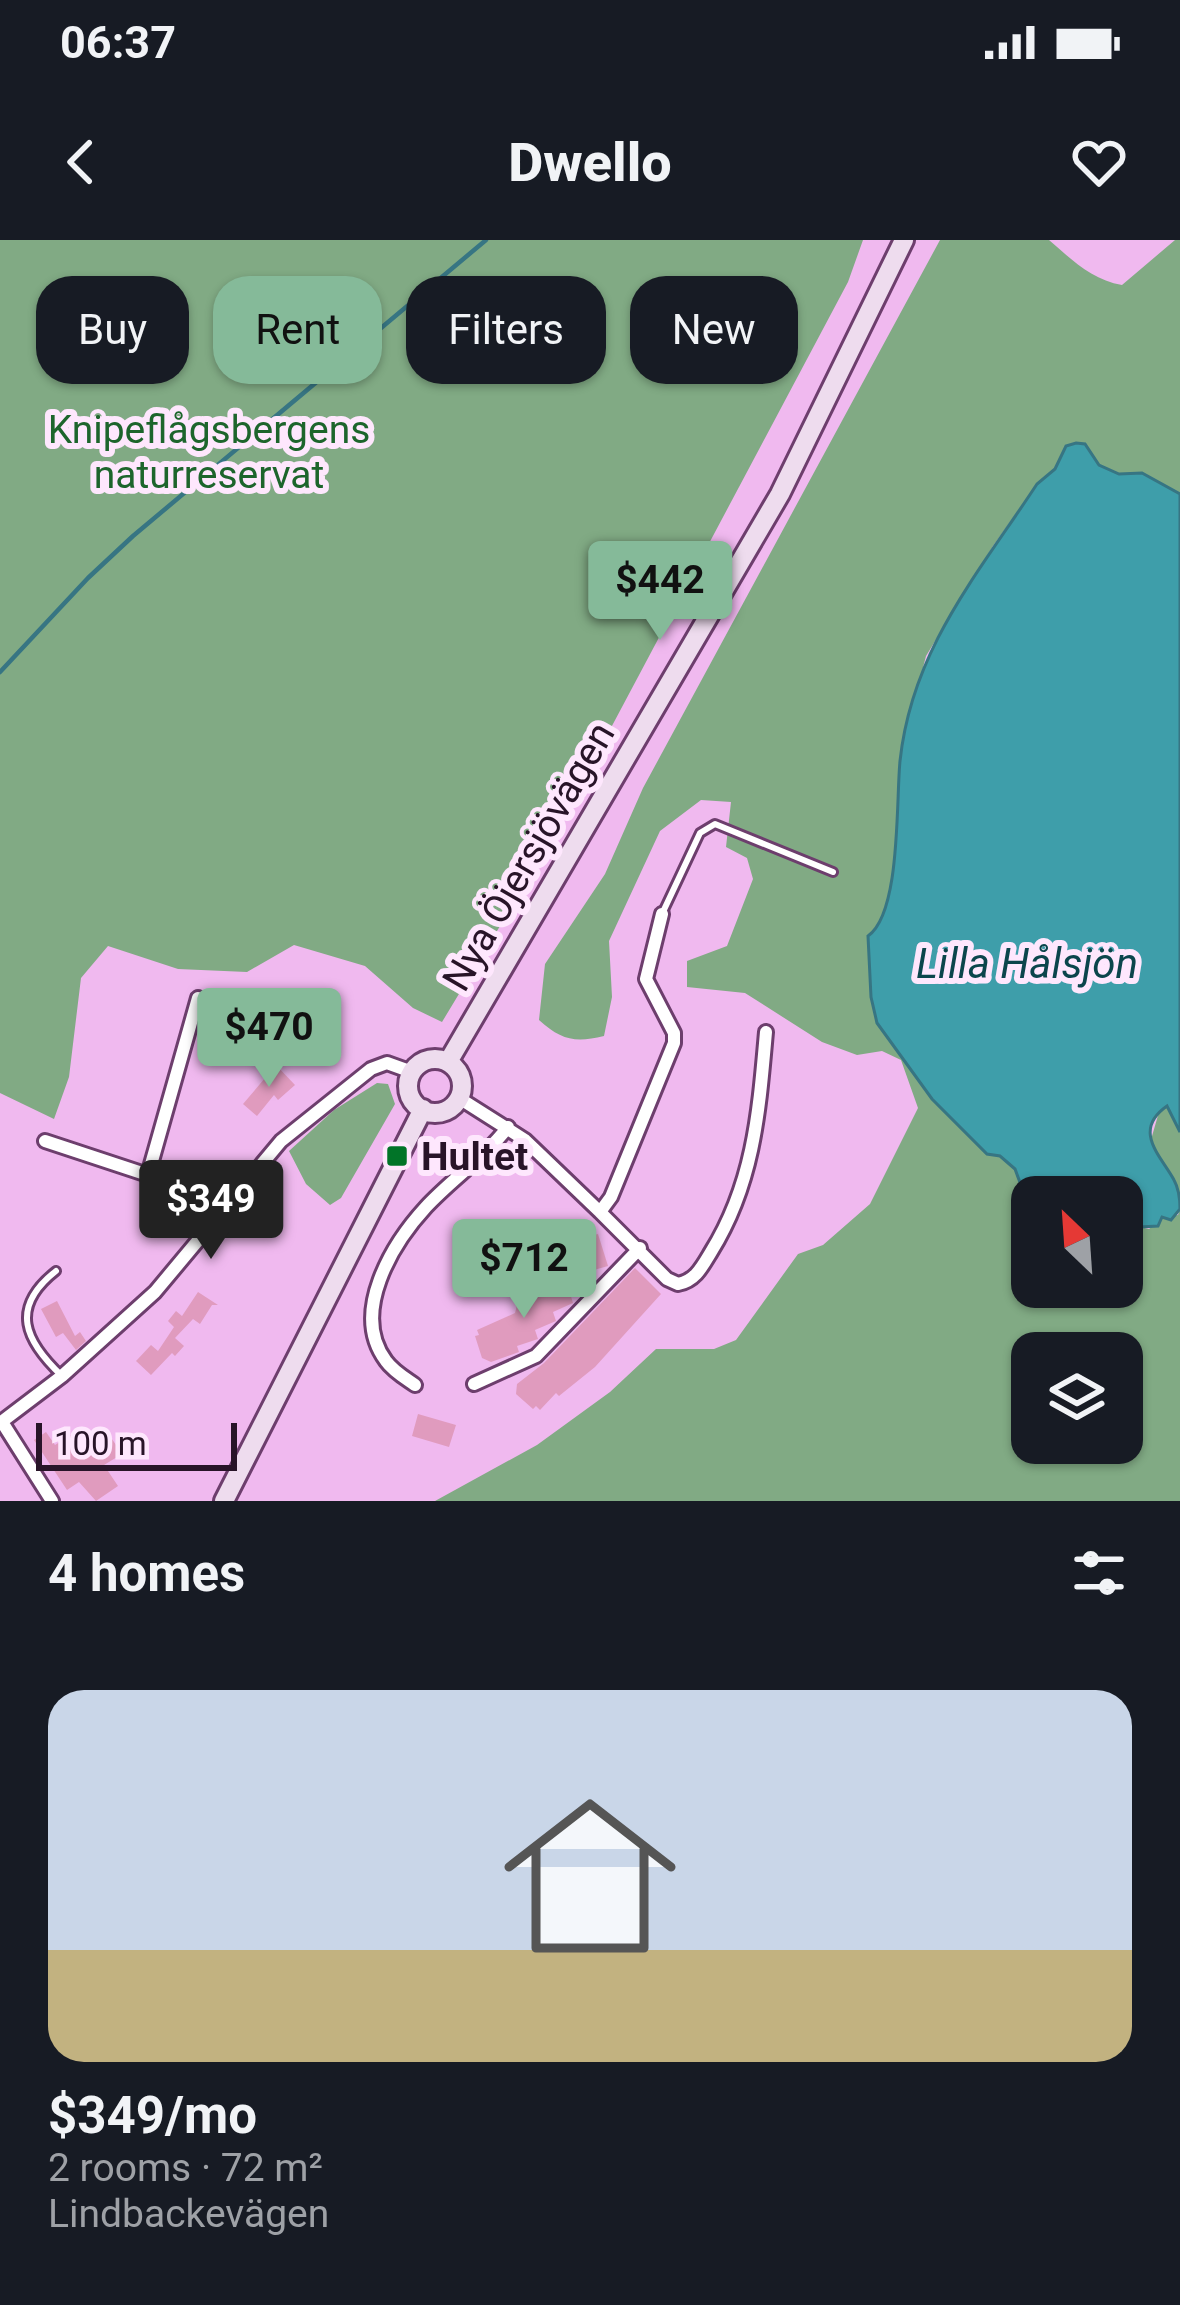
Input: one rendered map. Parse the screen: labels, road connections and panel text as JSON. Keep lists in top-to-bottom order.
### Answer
{
  "streets": {
    "street": ["Nya Öjersjövägen"]
  },
  "water": ["Lilla Hålsjön"],
  "parks": ["Knipeflågsbergens naturreservat"],
  "places": {
    "transit": ["Hultet"]
  },
  "scale_bar": "100 m",
  "north": "top left",
  "page": {
    "status": "06:37",
    "header": "Dwello",
    "chip": [
      "Buy",
      "Rent",
      "Filters",
      "New"
    ],
    "price": [
      "$442",
      "$470",
      "$349",
      "$712"
    ],
    "scale": "100 m",
    "heading": "4 homes",
    "list": [
      {
        "name": "$349/mo",
        "note": "2 rooms · 72 m² · Lindbackevägen"
      }
    ]
  }
}
